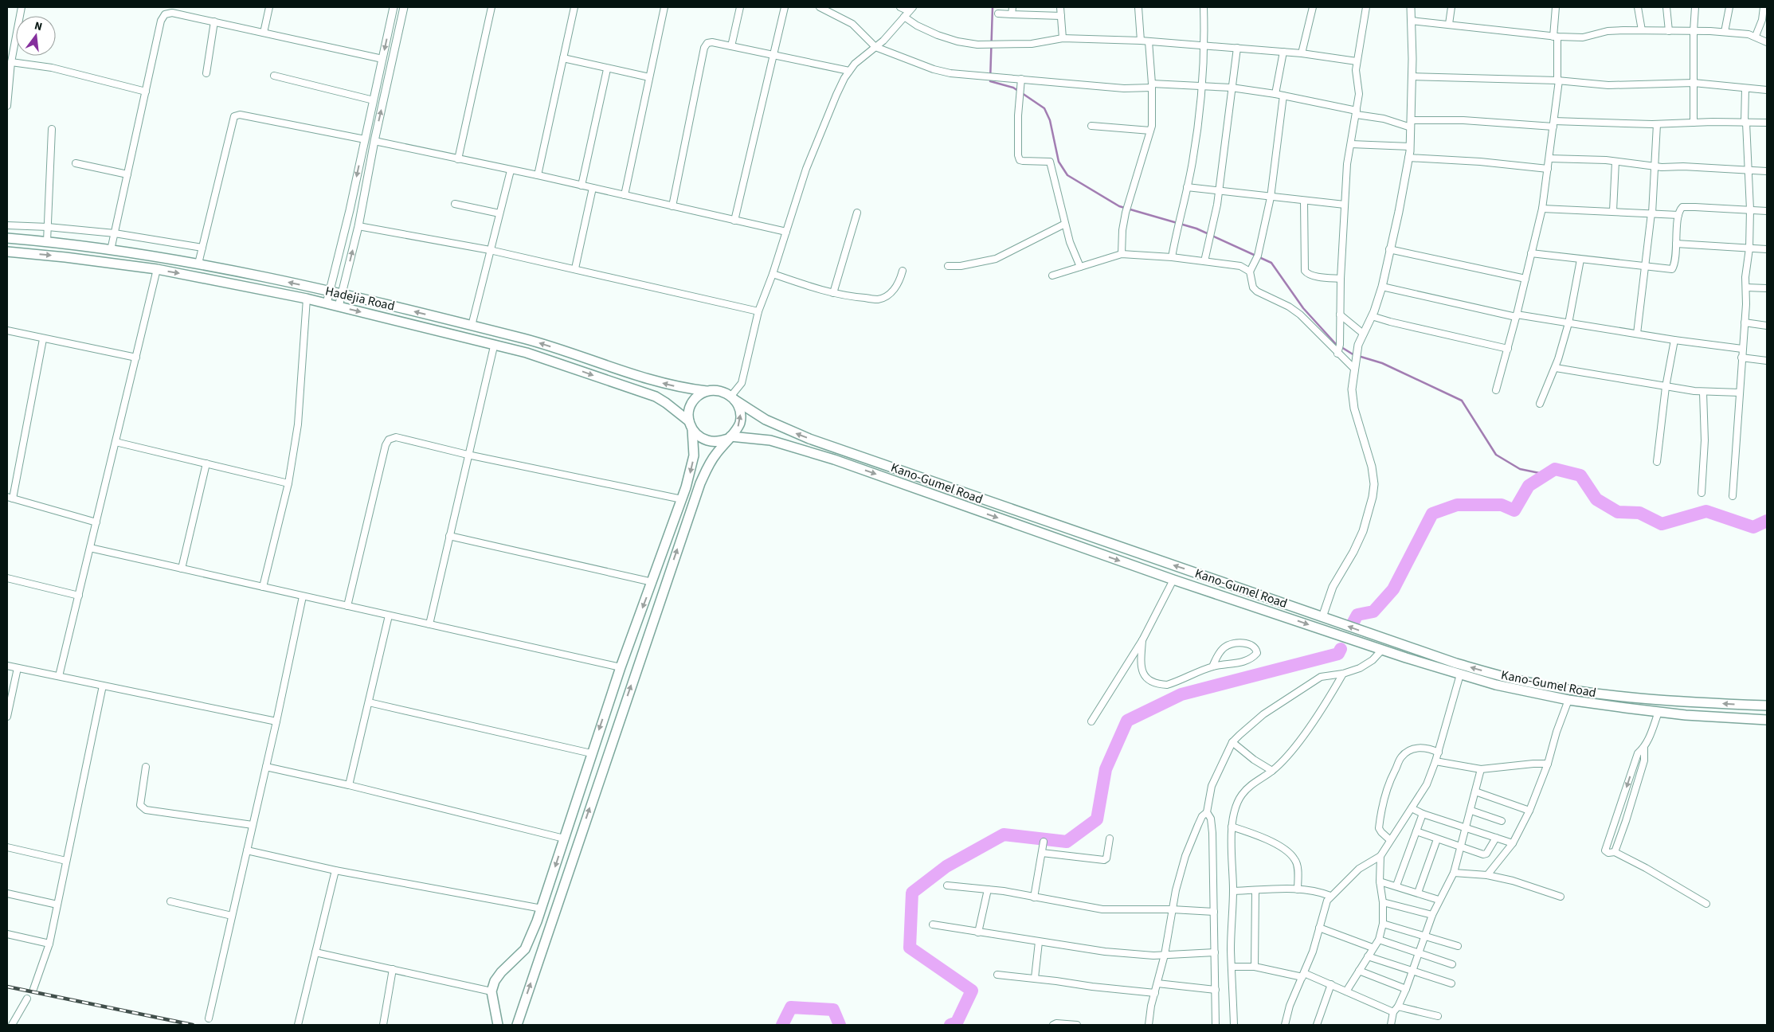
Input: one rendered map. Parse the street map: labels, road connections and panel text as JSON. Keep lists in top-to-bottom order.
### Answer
{
  "streets": {
    "main road": ["Hadejia Road", "Kano-Gumel Road"]
  },
  "crossings": [
    ["Hadejia Road", "Kano-Gumel Road"]
  ],
  "north": "top"
}
